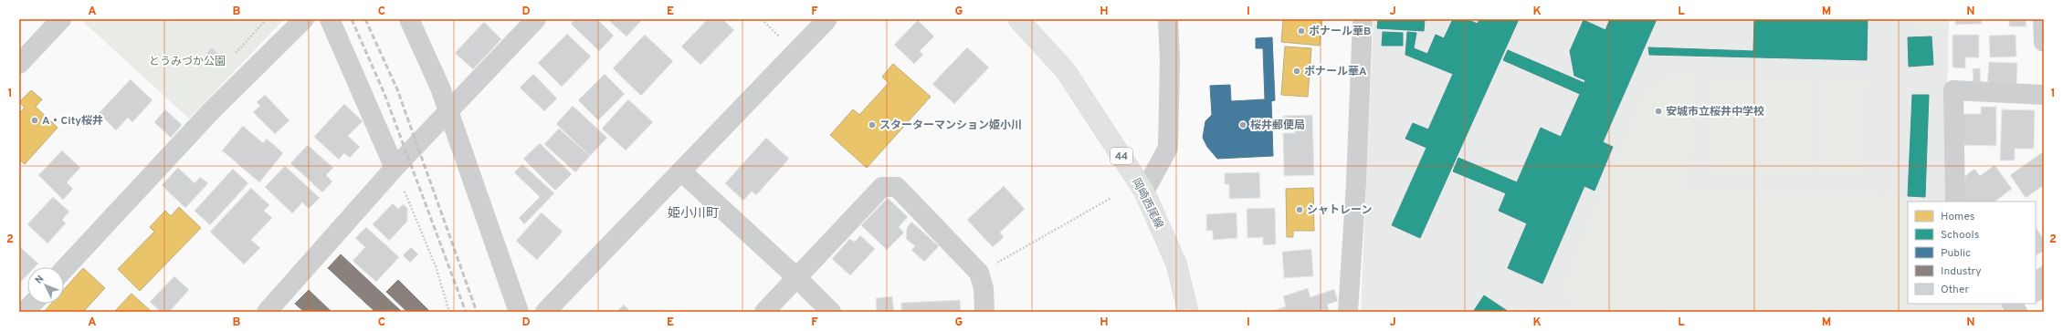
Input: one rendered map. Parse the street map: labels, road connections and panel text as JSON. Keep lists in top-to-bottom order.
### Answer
{
  "streets": {
    "main road": ["44", "岡崎西尾線"]
  },
  "districts": ["姫小川町"],
  "parks": ["とうみづか公園"],
  "places": [
    "ボナール華B",
    "ボナール華A",
    "安城市立桜井中学校",
    "A・City桜井",
    "スターターマンション姫小川",
    "桜井郵便局",
    "シャトレーン"
  ],
  "legend": [
    "Homes",
    "Schools",
    "Public",
    "Industry",
    "Other"
  ],
  "north": "top left",
  "grid": {
    "columns": [
      "A",
      "B",
      "C",
      "D",
      "E",
      "F",
      "G",
      "H",
      "I",
      "J",
      "K",
      "L",
      "M",
      "N"
    ],
    "rows": ["1", "2"]
  }
}
